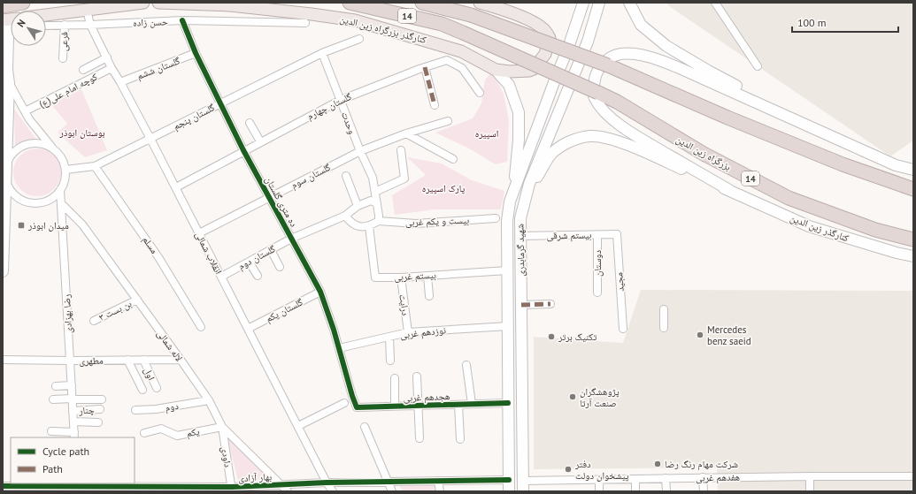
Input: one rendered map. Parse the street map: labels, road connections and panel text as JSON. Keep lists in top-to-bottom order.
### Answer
{
  "streets": {
    "highway": ["14", "بزرگراه زین الدین"],
    "main road": ["کنارگذر بزرگراه زین الدین", "کنارگذر زین الدین", "شهید گرمابدری"],
    "street": [
      "حسن زاده",
      "فرعی",
      "گلستان ششم",
      "کوچه امام علی(ع)",
      "گلستان چهارم",
      "گلستان پنجم",
      "وحدت",
      "گلستان سوم",
      "ده متری گلستان",
      "بیست و یکم غربی",
      "بیستم شرقی",
      "مسلم",
      "انقلاب شمالی",
      "گلستان دوم",
      "دوستان",
      "بیستم غربی",
      "مجید",
      "درایت",
      "بن بست ۳",
      "گلستان یکم",
      "رضا بهزادی",
      "نوزدهم غربی",
      "لاله شمالی",
      "مطهری",
      "اول",
      "هجدهم غربی",
      "دوم",
      "چنار",
      "یکم",
      "داودی",
      "بهار آزادی",
      "هفدهم غربی"
    ]
  },
  "crossings": [
    ["حسن زاده", "فرعی"],
    ["حسن زاده", "ده متری گلستان"],
    ["حسن زاده", "انقلاب شمالی"],
    ["گلستان ششم", "ده متری گلستان"],
    ["گلستان ششم", "انقلاب شمالی"],
    ["کوچه امام علی(ع)", "انقلاب شمالی"],
    ["گلستان چهارم", "وحدت"],
    ["گلستان چهارم", "ده متری گلستان"],
    ["گلستان چهارم", "انقلاب شمالی"],
    ["گلستان پنجم", "وحدت"],
    ["گلستان پنجم", "ده متری گلستان"],
    ["گلستان پنجم", "مسلم"],
    ["گلستان پنجم", "انقلاب شمالی"],
    ["گلستان پنجم", "رضا بهزادی"],
    ["وحدت", "گلستان سوم"],
    ["وحدت", "بیست و یکم غربی"],
    ["گلستان سوم", "ده متری گلستان"],
    ["گلستان سوم", "انقلاب شمالی"],
    ["ده متری گلستان", "گلستان دوم"],
    ["ده متری گلستان", "گلستان یکم"],
    ["ده متری گلستان", "نوزدهم غربی"],
    ["ده متری گلستان", "هجدهم غربی"],
    ["بیستم شرقی", "شهید گرمابدری"],
    ["بیستم شرقی", "دوستان"],
    ["بیستم شرقی", "مجید"],
    ["شهید گرمابدری", "بیستم غربی"],
    ["شهید گرمابدری", "نوزدهم غربی"],
    ["شهید گرمابدری", "هجدهم غربی"],
    ["شهید گرمابدری", "بهار آزادی"],
    ["شهید گرمابدری", "هفدهم غربی"],
    ["انقلاب شمالی", "گلستان دوم"],
    ["انقلاب شمالی", "گلستان یکم"],
    ["انقلاب شمالی", "بهار آزادی"],
    ["بیستم غربی", "درایت"],
    ["درایت", "نوزدهم غربی"],
    ["بن بست ۳", "لاله شمالی"],
    ["رضا بهزادی", "لاله شمالی"],
    ["رضا بهزادی", "مطهری"],
    ["رضا بهزادی", "چنار"],
    ["لاله شمالی", "مطهری"],
    ["لاله شمالی", "دوم"],
    ["لاله شمالی", "یکم"],
    ["لاله شمالی", "داودی"],
    ["لاله شمالی", "بهار آزادی"],
    ["مطهری", "اول"],
    ["یکم", "داودی"],
    ["داودی", "بهار آزادی"]
  ],
  "parks": ["بوستان ابوذر", "اسپیره", "پارک اسپیره"],
  "places": {
    "transit": ["میدان ابوذر"],
    "other": [
      "Mercedes benz saeid",
      "تکنیک برتر",
      "پژوهشگران صنعت آرتا",
      "شرکت مهام رنگ رضا",
      "دفتر پیشخوان دولت"
    ]
  },
  "legend": ["Cycle path", "Path"],
  "scale_bar": "100 m",
  "north": "top left"
}
